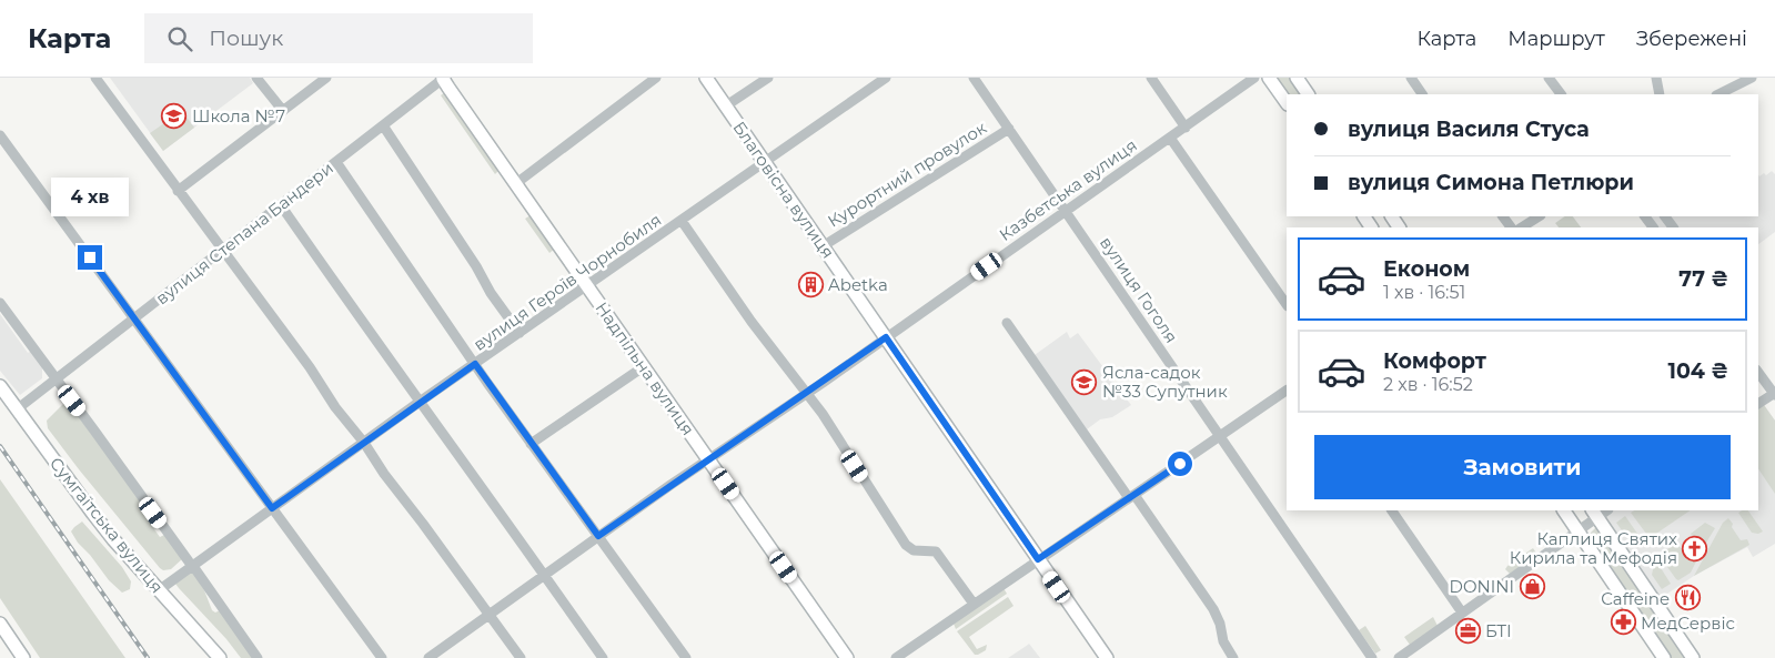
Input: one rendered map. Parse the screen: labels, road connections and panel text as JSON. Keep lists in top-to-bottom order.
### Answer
{
  "streets": {
    "main road": ["Благовісна вулиця", "Надпільна вулиця", "Сумгаїтська вулиця"],
    "street": [
      "Курортний провулок",
      "Казбетська вулиця",
      "вулиця Степана Бандери",
      "вулиця Героїв Чорнобиля",
      "вулиця Гоголя"
    ]
  },
  "crossings": [
    ["Курортний провулок", "Благовісна вулиця"],
    ["Курортний провулок", "вулиця Гоголя"],
    ["Благовісна вулиця", "Казбетська вулиця"],
    ["Благовісна вулиця", "вулиця Героїв Чорнобиля"],
    ["Казбетська вулиця", "вулиця Гоголя"],
    ["Казбетська вулиця", "Надпільна вулиця"],
    ["вулиця Степана Бандери", "Надпільна вулиця"],
    ["вулиця Степана Бандери", "Сумгаїтська вулиця"],
    ["вулиця Героїв Чорнобиля", "Надпільна вулиця"],
    ["вулиця Героїв Чорнобиля", "Сумгаїтська вулиця"]
  ],
  "places": {
    "school or university": ["Школа №7", "Ясла-садок №33 Супутник"],
    "building": ["Abetka"],
    "church": ["Каплиця Святих Кирила та Мефодія"],
    "shop": ["DONINI"],
    "restaurant": ["Caffeine"],
    "pharmacy": ["МедСервіс"],
    "office": ["БТІ"]
  },
  "page": {
    "header": "Карта",
    "search": "Пошук",
    "nav": ["Карта", "Маршрут", "Збережені"],
    "banner": ["вулиця Василя Стуса", "вулиця Симона Петлюри"],
    "bubble": "4 хв",
    "list": [
      {
        "name": "Економ",
        "note": "1 хв · 16:51",
        "value": "77 ₴"
      },
      {
        "name": "Комфорт",
        "note": "2 хв · 16:52",
        "value": "104 ₴"
      }
    ],
    "buttons": "Замовити"
  }
}
